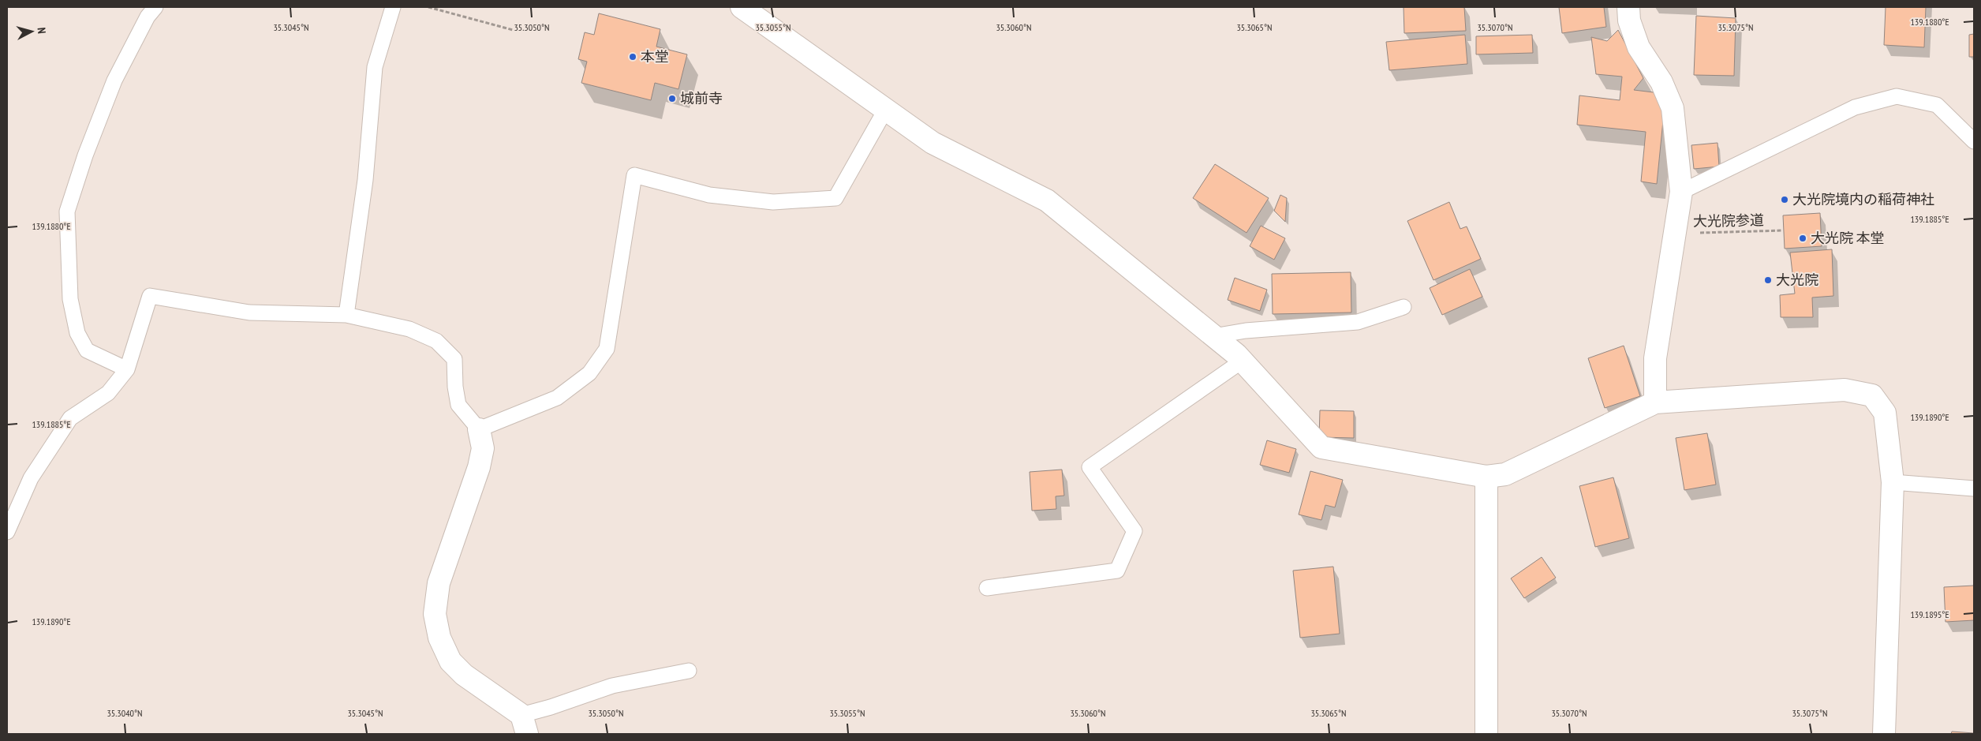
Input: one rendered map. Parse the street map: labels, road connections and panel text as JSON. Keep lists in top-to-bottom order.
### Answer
{
  "streets": {
    "path": ["大光院参道"]
  },
  "places": [
    "本堂",
    "城前寺",
    "大光院境内の稲荷神社",
    "大光院 本堂",
    "大光院"
  ],
  "north": "right",
  "coordinates": [
    "139.1880°E",
    "35.3045°N",
    "35.3050°N",
    "35.3055°N",
    "35.3060°N",
    "35.3065°N",
    "35.3070°N",
    "35.3075°N",
    "139.1885°E",
    "139.1890°E",
    "139.1895°E",
    "35.3040°N"
  ]
}
